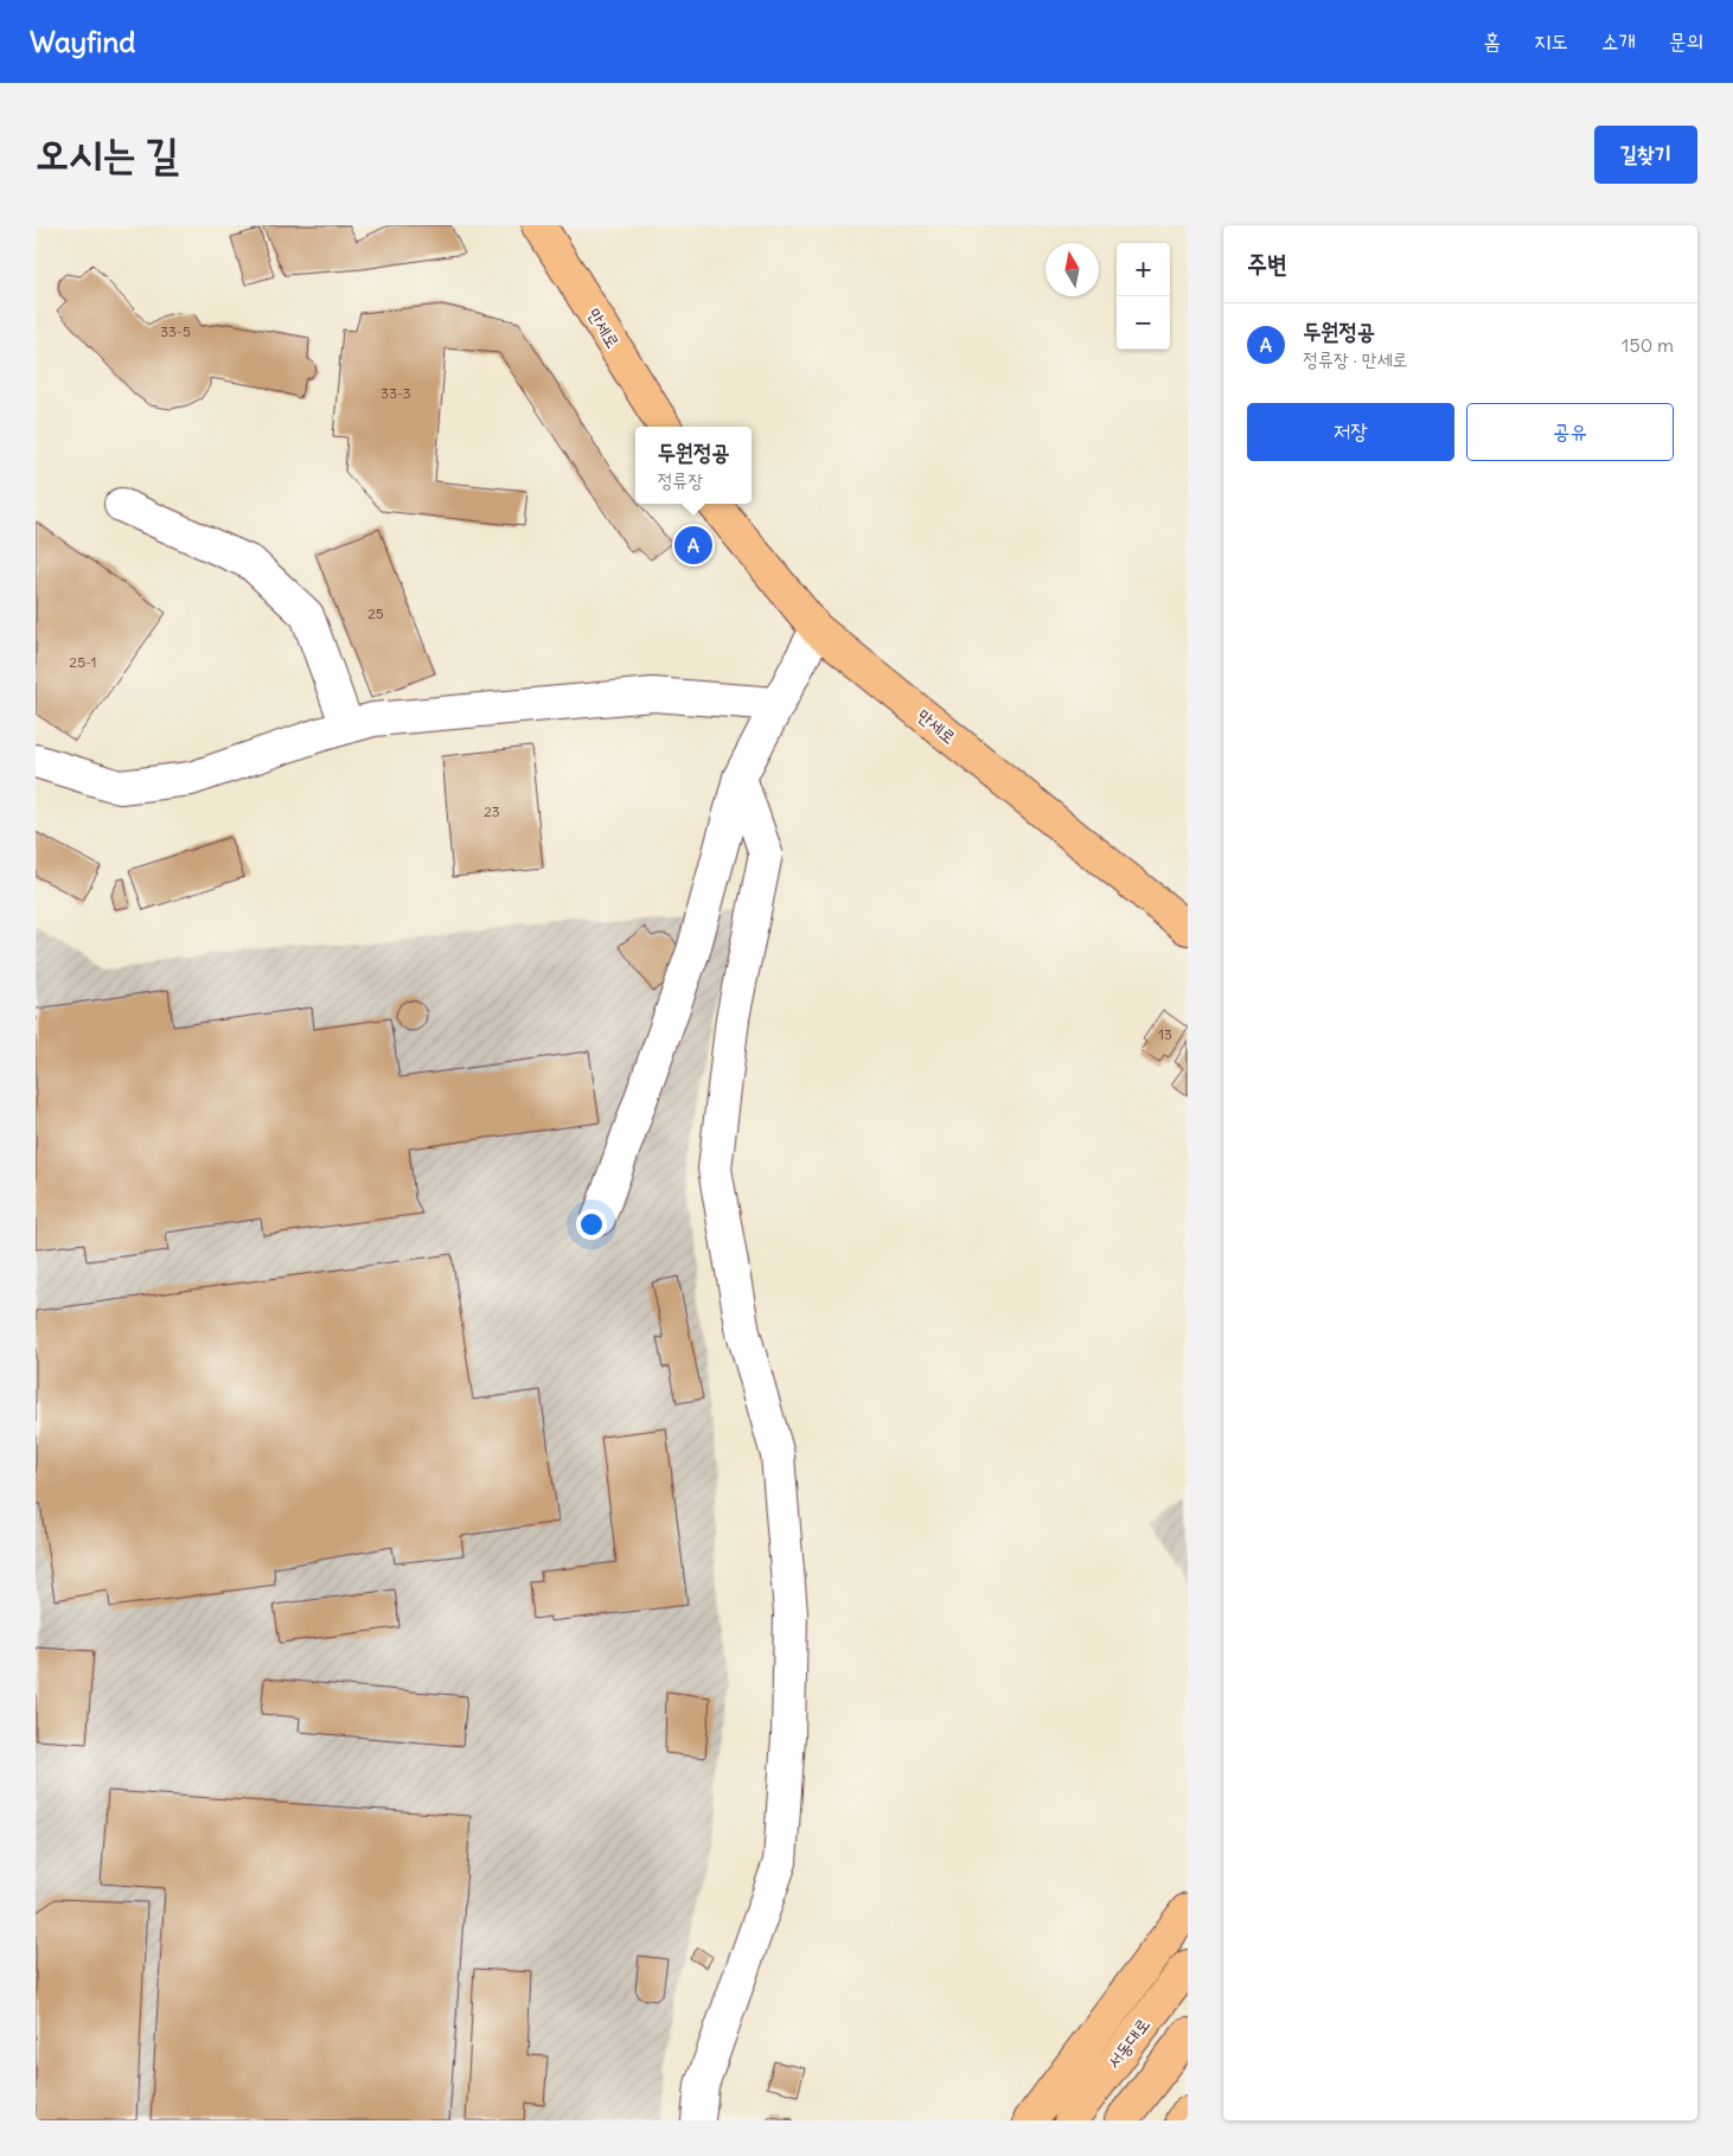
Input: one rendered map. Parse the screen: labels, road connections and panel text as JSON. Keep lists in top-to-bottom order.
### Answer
{
  "streets": {
    "main road": ["만세로", "서동대로"]
  },
  "house_numbers": [
    "33-5",
    "33-3",
    "25",
    "25-1",
    "23",
    "13"
  ],
  "north": "top",
  "page": {
    "header": "Wayfind",
    "nav": [
      "홈",
      "지도",
      "소개",
      "문의"
    ],
    "buttons": [
      "길찾기",
      ["저장", "공유"]
    ],
    "title": "오시는 길",
    "heading": "주변",
    "map_buttons": ["+", "−"],
    "list": [
      {
        "mark": "A",
        "name": "두원정공",
        "note": "정류장 · 만세로",
        "value": "150 m"
      }
    ],
    "popup": ["두원정공", "정류장"],
    "pins": "A"
  }
}
